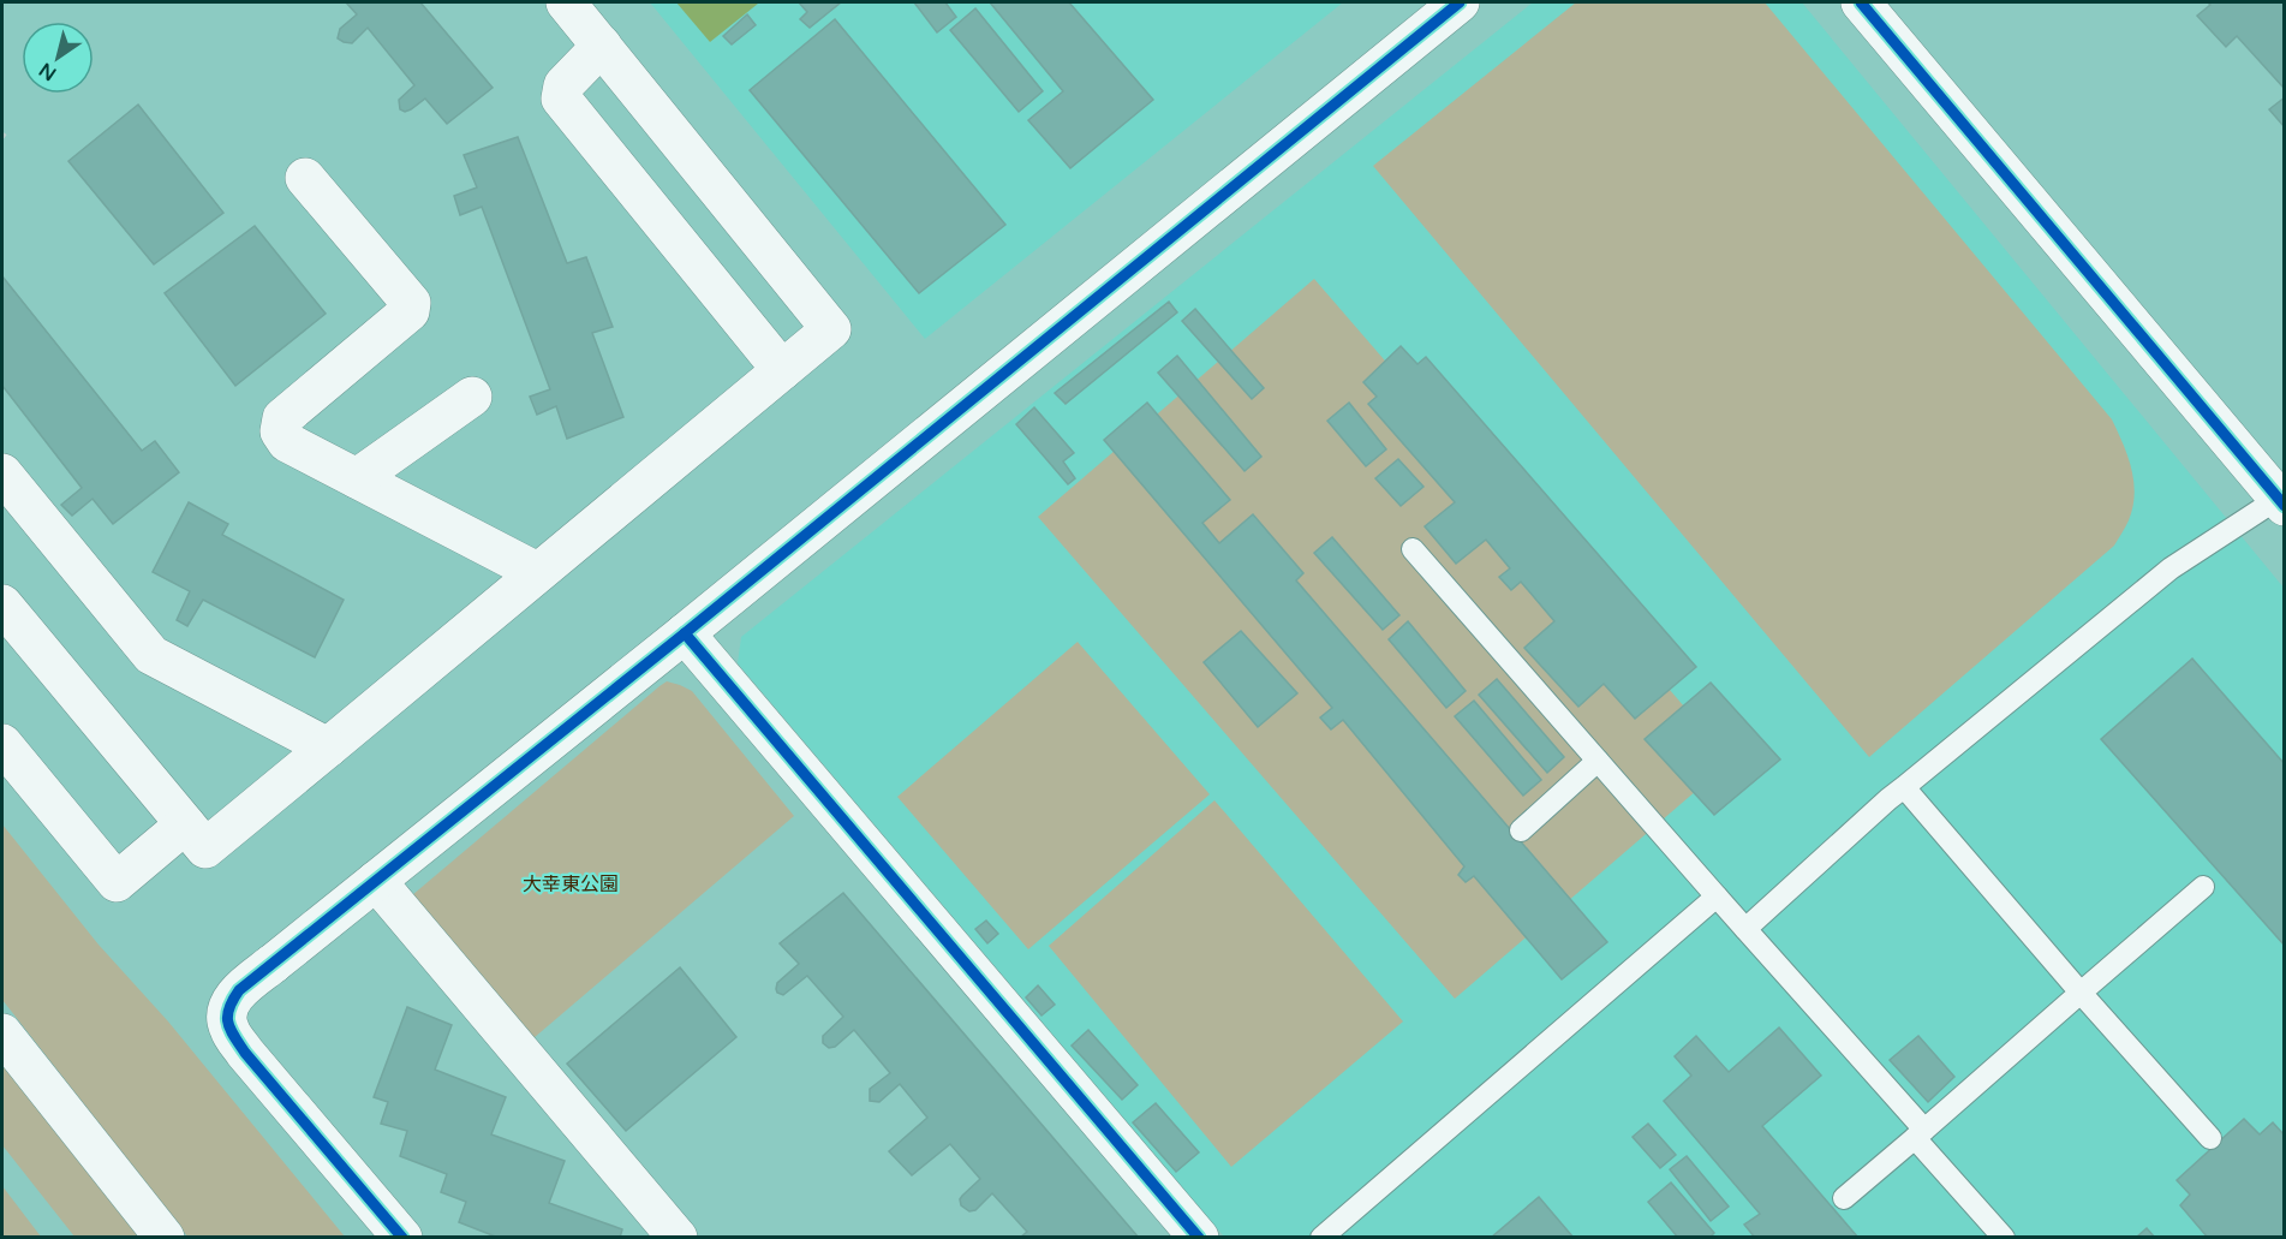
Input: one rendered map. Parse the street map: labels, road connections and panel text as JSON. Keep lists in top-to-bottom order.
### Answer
{
  "parks": ["大幸東公園"],
  "north": "bottom left"
}
